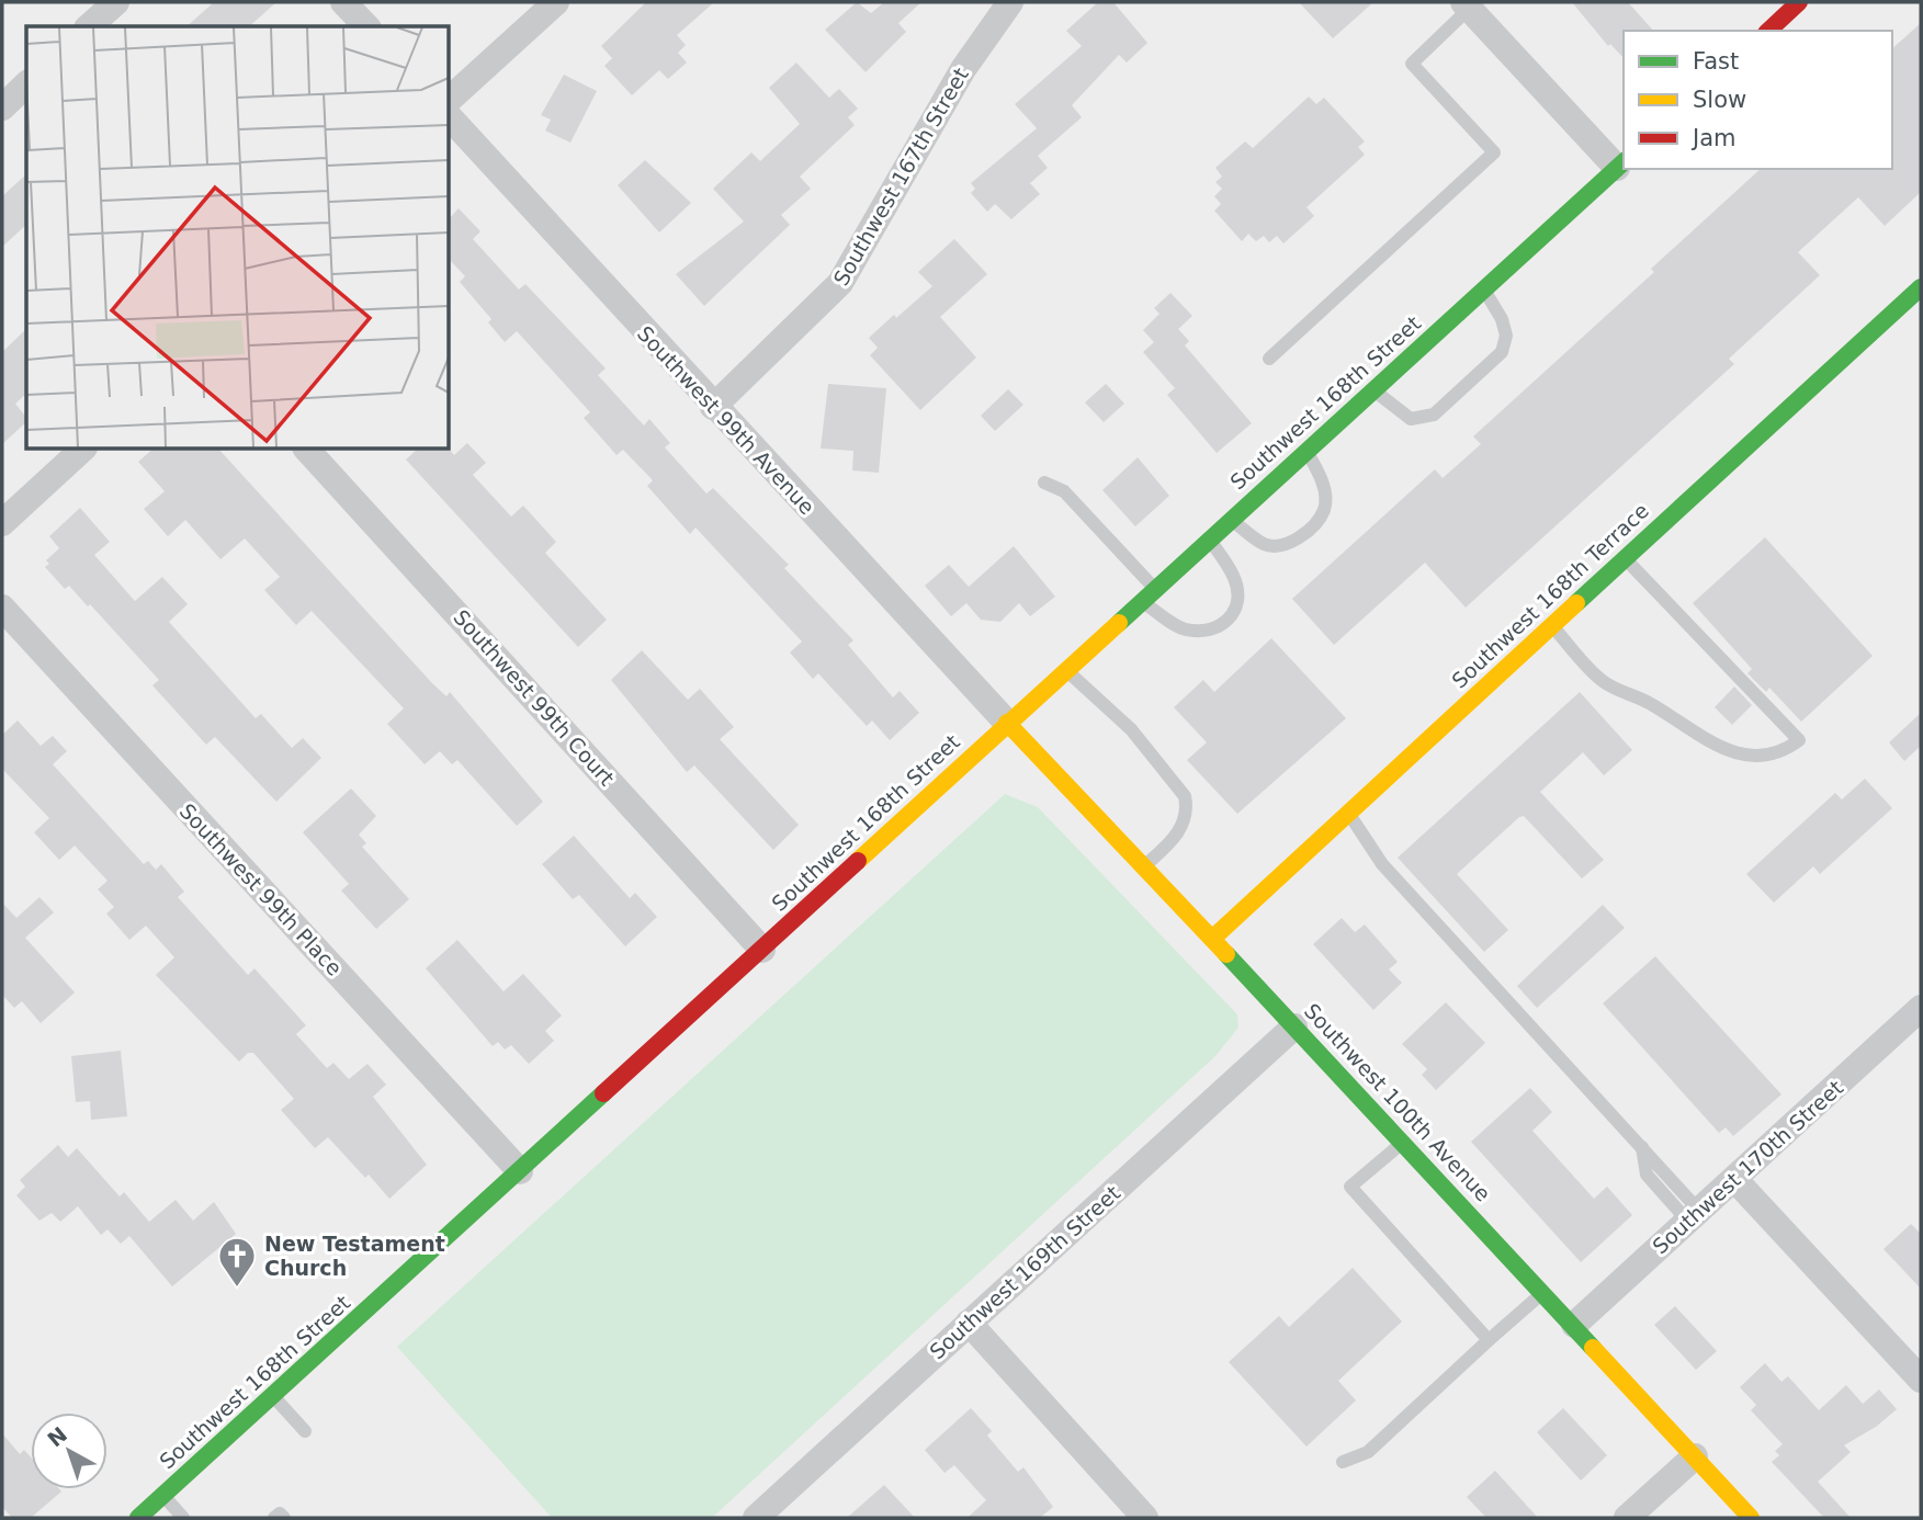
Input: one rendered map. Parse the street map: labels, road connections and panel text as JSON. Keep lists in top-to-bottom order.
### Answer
{
  "streets": {
    "street": [
      "Southwest 167th Street",
      "Southwest 168th Street",
      "Southwest 99th Avenue",
      "Southwest 168th Terrace",
      "Southwest 99th Court",
      "Southwest 99th Place",
      "Southwest 100th Avenue",
      "Southwest 170th Street",
      "Southwest 169th Street"
    ]
  },
  "crossings": [
    ["Southwest 167th Street", "Southwest 99th Avenue"],
    ["Southwest 168th Street", "Southwest 99th Avenue"],
    ["Southwest 168th Street", "Southwest 99th Court"],
    ["Southwest 168th Street", "Southwest 99th Place"],
    ["Southwest 168th Street", "Southwest 100th Avenue"],
    ["Southwest 99th Avenue", "Southwest 100th Avenue"],
    ["Southwest 168th Terrace", "Southwest 100th Avenue"],
    ["Southwest 100th Avenue", "Southwest 170th Street"],
    ["Southwest 100th Avenue", "Southwest 169th Street"]
  ],
  "places": {
    "church": ["New Testament Church"]
  },
  "legend": ["Fast", "Slow", "Jam"],
  "north": "top left"
}
